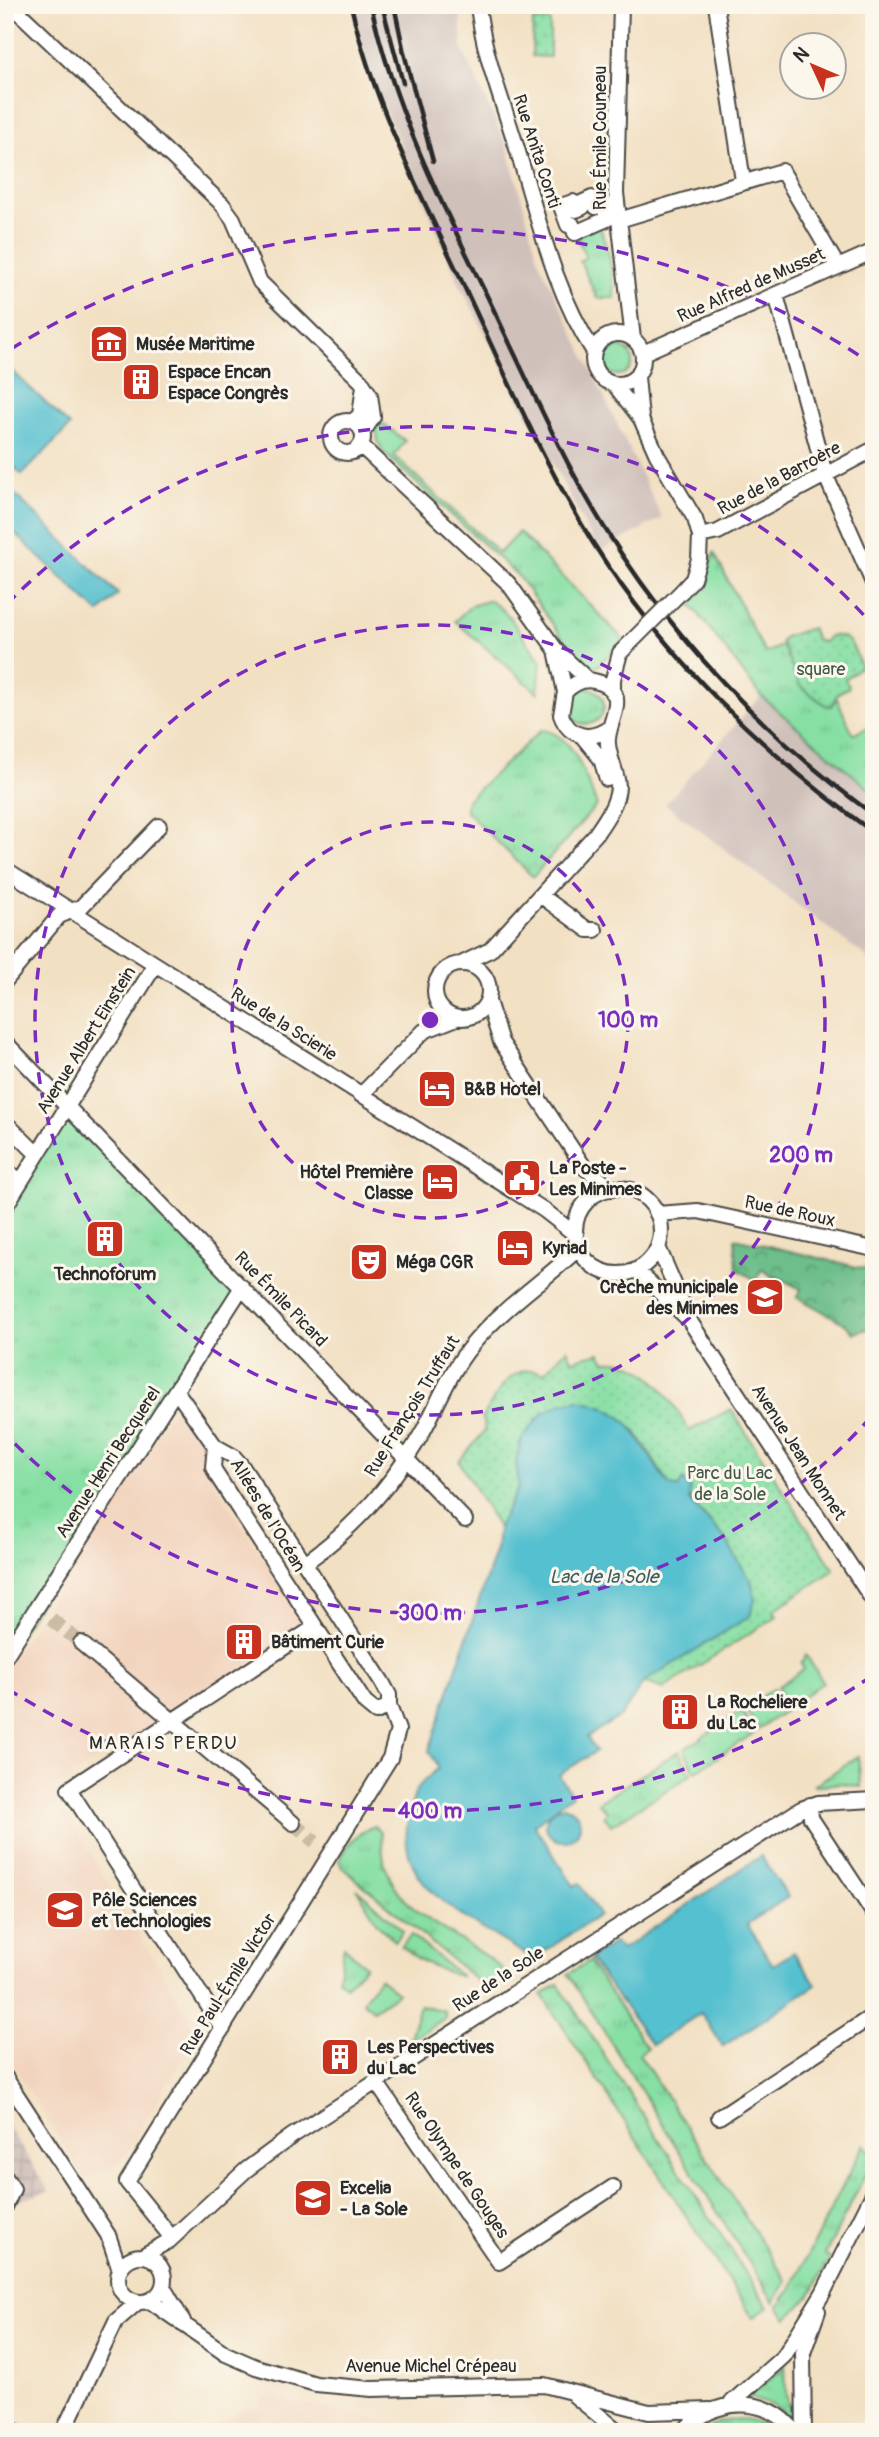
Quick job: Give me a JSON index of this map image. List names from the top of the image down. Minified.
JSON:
{"streets":{"street":["Rue Émile Couneau","Rue Anita Conti","Rue Alfred de Musset","Rue de la Barroère","Rue de la Scierie","Avenue Albert Einstein","Rue de Roux","Rue Émile Picard","Rue François Truffaut","Avenue Jean Monnet","Avenue Henri Becquerel","Allées de l'Océan","Rue de la Sole","Rue Paul-Émile Victor","Rue Olympe de Gouges","Avenue Michel Crépeau"]},"crossings":[["Rue Émile Couneau","Rue Anita Conti"],["Rue Émile Couneau","Rue Alfred de Musset"],["Rue Anita Conti","Rue Alfred de Musset"],["Rue de la Scierie","Avenue Albert Einstein"],["Rue de la Scierie","Rue de Roux"],["Rue de la Scierie","Rue François Truffaut"],["Rue de la Scierie","Avenue Jean Monnet"],["Avenue Albert Einstein","Rue Émile Picard"],["Rue de Roux","Rue François Truffaut"],["Rue de Roux","Avenue Jean Monnet"],["Rue Émile Picard","Rue François Truffaut"],["Rue Émile Picard","Avenue Henri Becquerel"],["Rue François Truffaut","Avenue Jean Monnet"],["Rue François Truffaut","Allées de l'Océan"],["Allées de l'Océan","Rue Paul-Émile Victor"],["Rue de la Sole","Rue Paul-Émile Victor"],["Rue de la Sole","Rue Olympe de Gouges"],["Rue de la Sole","Avenue Michel Crépeau"]],"districts":["MARAIS PERDU"],"water":["Lac de la Sole"],"parks":["square","Parc du Lac de la Sole"],"places":{"museum":["Musée Maritime"],"building":["Espace Encan Espace Congrès","Technoforum","Bâtiment Curie","La Rocheliere du Lac","Les Perspectives du Lac"],"hotel":["B&B Hotel","Hôtel Première Classe","Kyriad"],"public building":["La Poste - Les Minimes"],"theatre":["Méga CGR"],"school or university":["Crèche municipale des Minimes","Pôle Sciences et Technologies","Excelia - La Sole"]},"north":"top left","rings":["100 m","200 m","300 m","400 m"]}
